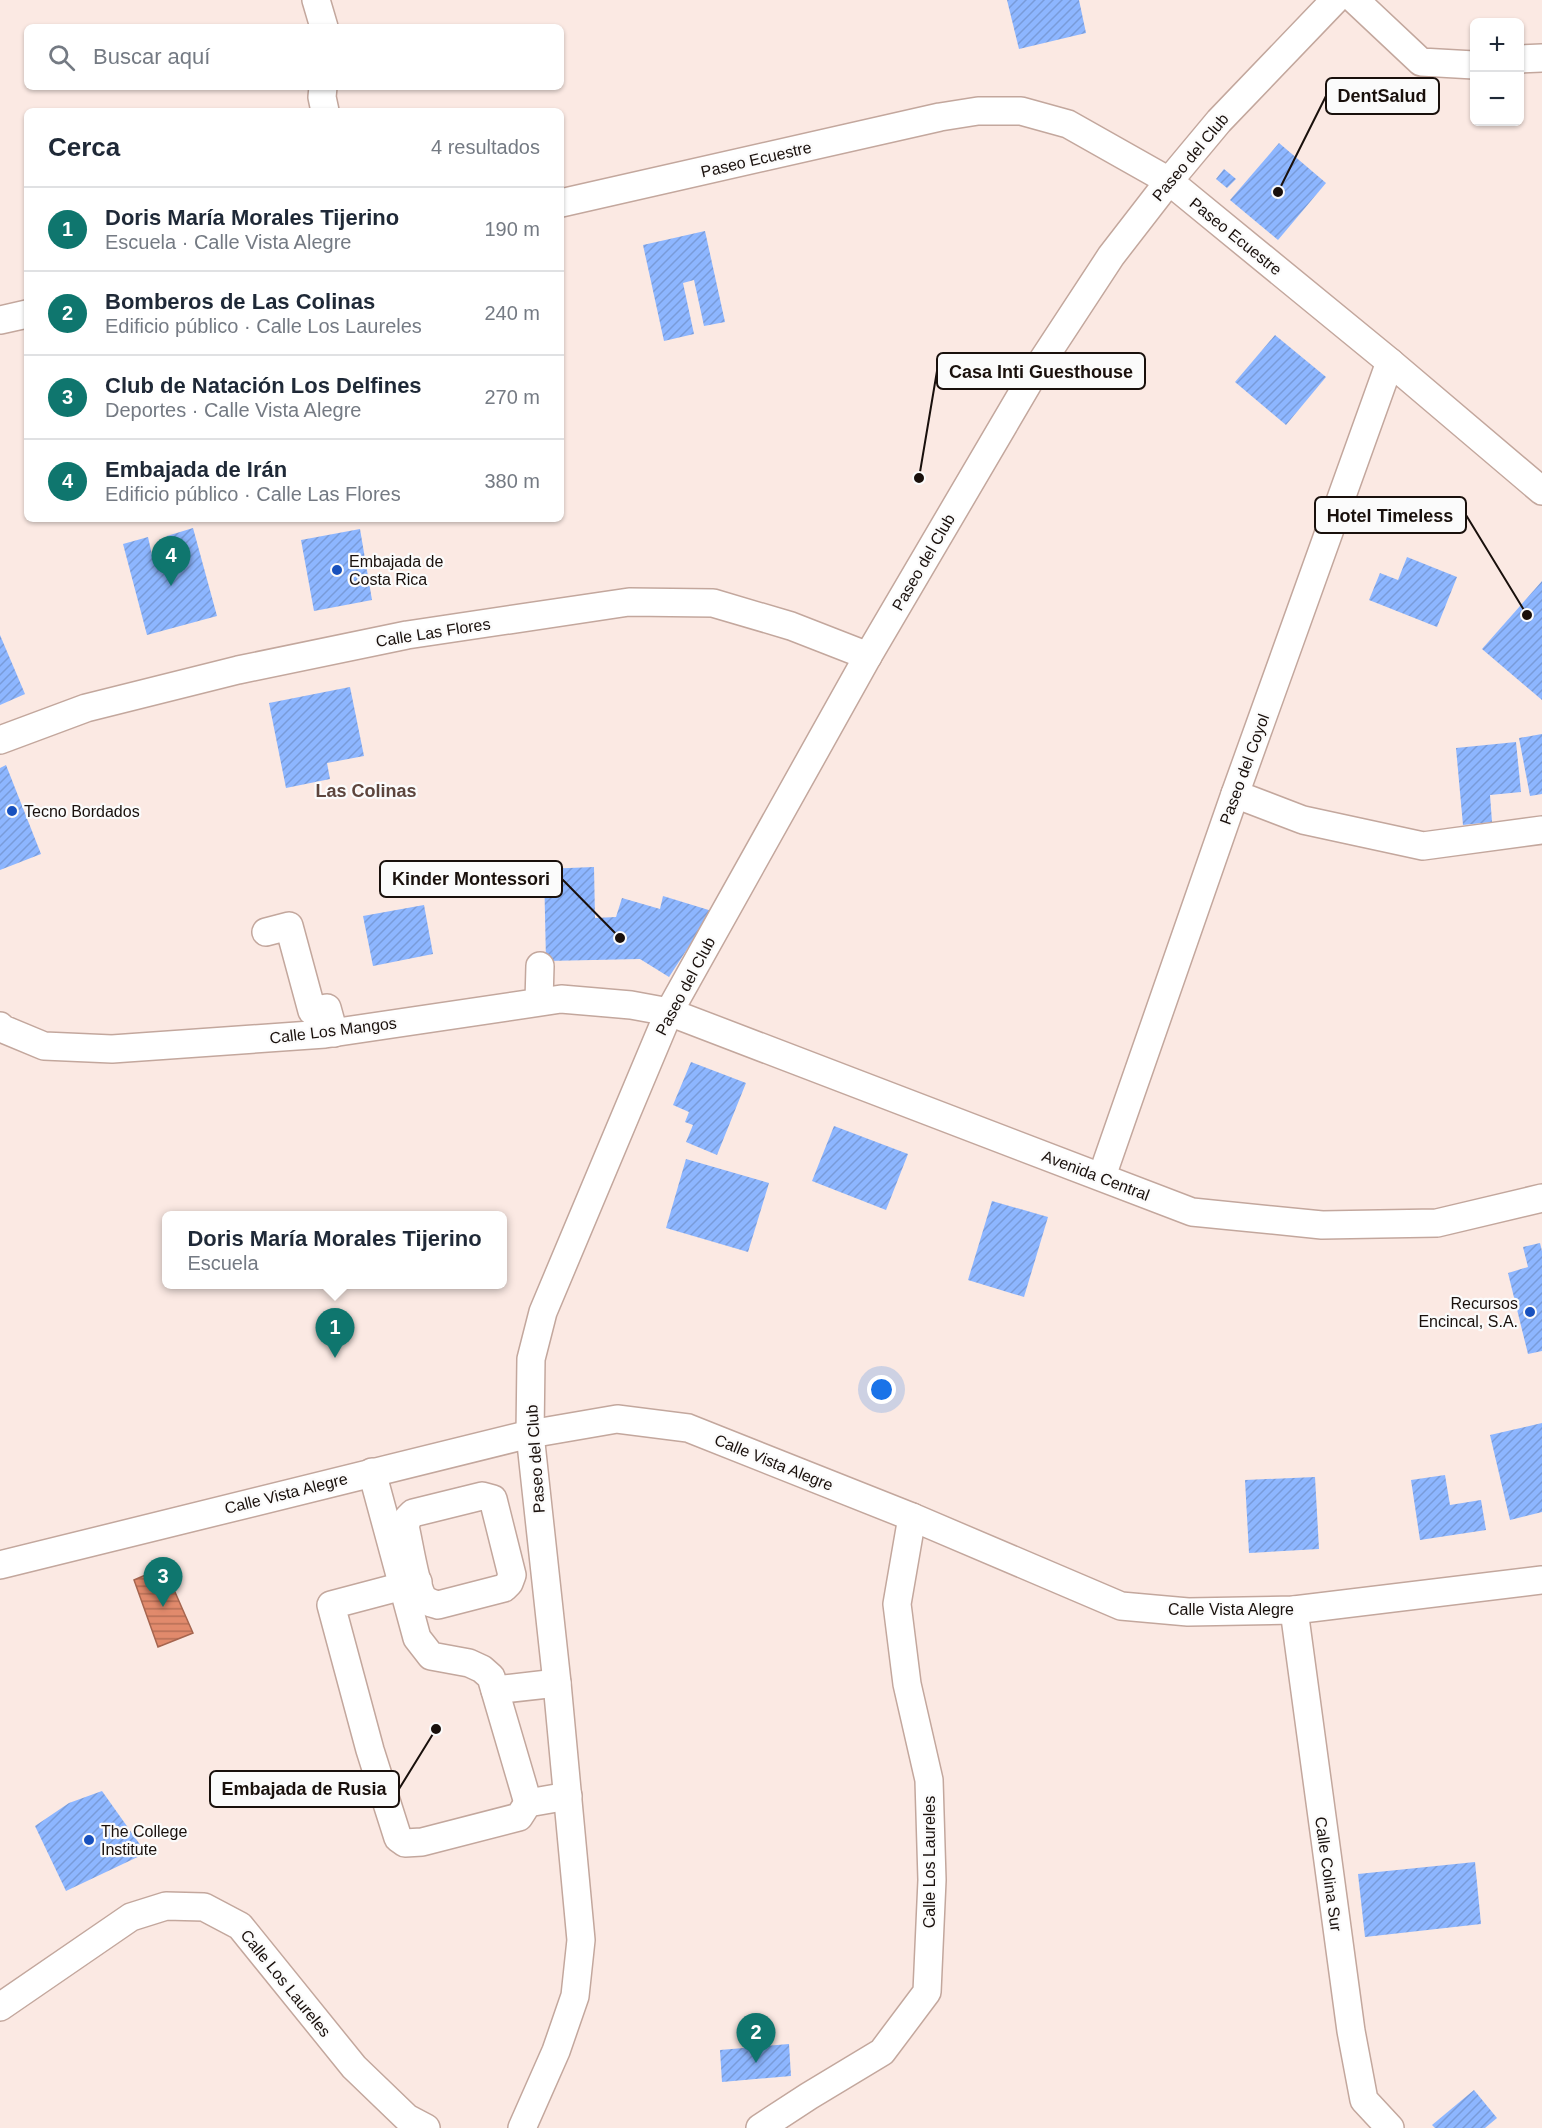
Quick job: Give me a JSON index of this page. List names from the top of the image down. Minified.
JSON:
{"streets":{"street":["Paseo del Club","Paseo Ecuestre","Calle Las Flores","Paseo del Coyol","Calle Los Mangos","Avenida Central","Calle Vista Alegre","Calle Los Laureles","Calle Colina Sur"]},"crossings":[["Paseo del Club","Paseo Ecuestre"],["Paseo del Club","Calle Las Flores"],["Paseo del Club","Calle Los Mangos"],["Paseo del Club","Avenida Central"],["Paseo del Club","Calle Vista Alegre"],["Paseo Ecuestre","Paseo del Coyol"],["Paseo del Coyol","Avenida Central"],["Calle Los Mangos","Avenida Central"],["Calle Vista Alegre","Calle Los Laureles"],["Calle Vista Alegre","Calle Colina Sur"]],"districts":["Las Colinas"],"places":["DentSalud","Casa Inti Guesthouse","Embajada de Costa Rica","Hotel Timeless","Tecno Bordados","Kinder Montessori","Recursos Encincal, S.A.","Embajada de Rusia","The College Institute"],"page":{"map_buttons":["+","−"],"search":"Buscar aquí","heading":["Cerca","4 resultados"],"list":[{"mark":"1","name":"Doris María Morales Tijerino","note":"Escuela · Calle Vista Alegre","value":"190 m"},{"mark":"2","name":"Bomberos de Las Colinas","note":"Edificio público · Calle Los Laureles","value":"240 m"},{"mark":"3","name":"Club de Natación Los Delfines","note":"Deportes · Calle Vista Alegre","value":"270 m"},{"mark":"4","name":"Embajada de Irán","note":"Edificio público · Calle Las Flores","value":"380 m"}],"pins":["4","1","3","2"],"popup":["Doris María Morales Tijerino","Escuela"]}}
